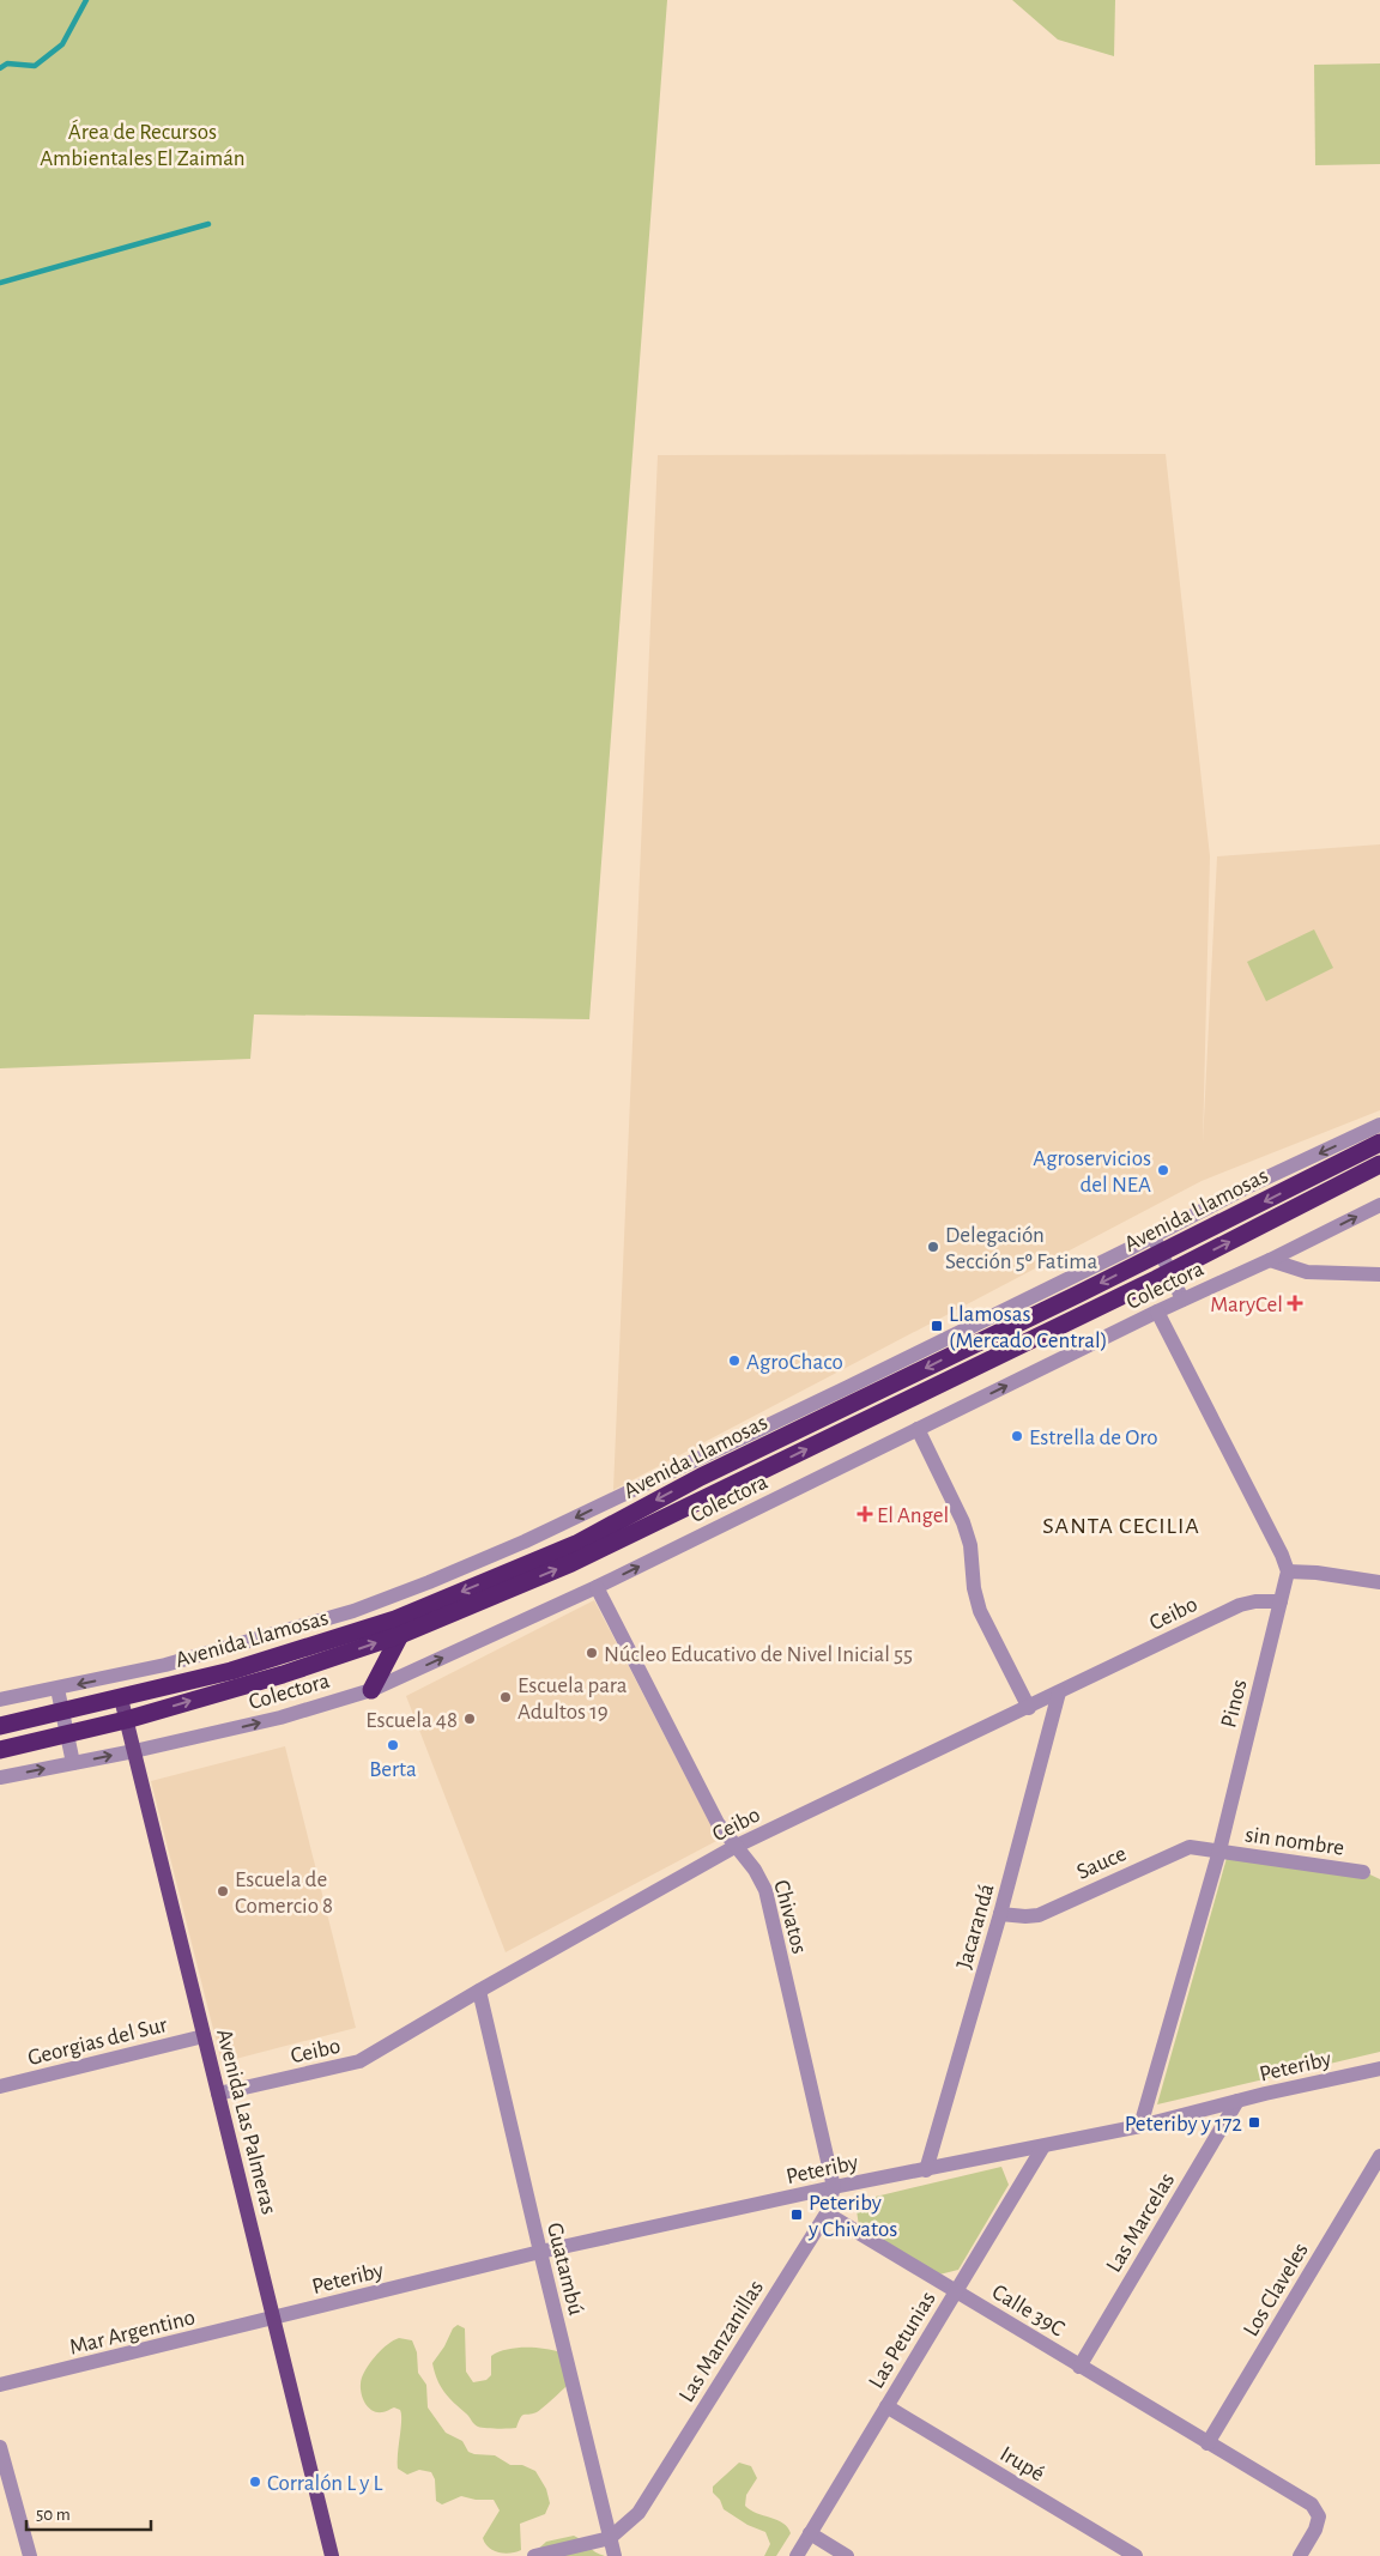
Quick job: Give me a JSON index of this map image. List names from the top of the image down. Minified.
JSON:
{"streets":{"highway":["Avenida Llamosas"],"main road":["Avenida Las Palmeras"],"street":["Colectora","Ceibo","Pinos","sin nombre","Sauce","Chivatos","Jacarandá","Georgias del Sur","Peteriby","Las Marcelas","Guatambú","Los Claveles","Calle 39C","Mar Argentino","Las Petunias","Las Manzanillas","Irupé"]},"crossings":[["Avenida Llamosas","Colectora"],["Avenida Llamosas","Avenida Las Palmeras"],["Colectora","Chivatos"],["Colectora","Avenida Las Palmeras"],["Ceibo","Pinos"],["Ceibo","Chivatos"],["Ceibo","Jacarandá"],["Ceibo","Avenida Las Palmeras"],["Ceibo","Guatambú"],["Pinos","sin nombre"],["Pinos","Sauce"],["Pinos","Peteriby"],["sin nombre","Sauce"],["Sauce","Jacarandá"],["Chivatos","Peteriby"],["Chivatos","Las Manzanillas"],["Jacarandá","Peteriby"],["Georgias del Sur","Avenida Las Palmeras"],["Peteriby","Avenida Las Palmeras"],["Peteriby","Las Marcelas"],["Peteriby","Guatambú"],["Peteriby","Mar Argentino"],["Peteriby","Las Petunias"],["Peteriby","Las Manzanillas"],["Avenida Las Palmeras","Mar Argentino"],["Las Marcelas","Calle 39C"],["Guatambú","Las Manzanillas"],["Los Claveles","Calle 39C"],["Calle 39C","Las Petunias"],["Calle 39C","Las Manzanillas"],["Las Petunias","Irupé"]],"districts":["SANTA CECILIA"],"parks":["Área de Recursos Ambientales El Zaimán"],"places":{"other":["Agroservicios del NEA","Delegación Sección 5º Fatima","AgroChaco","Estrella de Oro","Núcleo Educativo de Nivel Inicial 55","Escuela para Adultos 19","Escuela 48","Berta","Escuela de Comercio 8","Corralón L y L"],"health":["MaryCel","El Angel"],"transit":["Llamosas (Mercado Central)","Peteriby y 172","Peteriby y Chivatos"]},"scale_bar":"50 m"}
